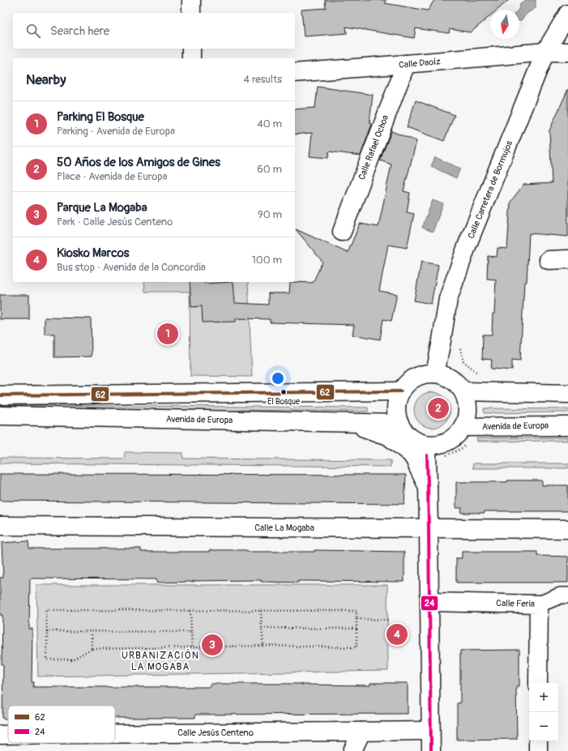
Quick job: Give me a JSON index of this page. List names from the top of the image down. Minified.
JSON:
{"streets":{"street":["Calle Daoíz","Calle Rafael Ochoa","Calle Carretera de Bormujos","Avenida de Europa","Calle La Mogaba","Calle Feria","Calle Jesús Centeno"]},"crossings":[["Calle Daoíz","Calle Rafael Ochoa"],["Calle Daoíz","Calle Carretera de Bormujos"],["Calle Carretera de Bormujos","Avenida de Europa"]],"districts":["URBANIZACIÓN LA MOGABA"],"places":["El Bosque"],"lines":["transit line 62","transit line 24"],"legend":["62","24"],"north":"bottom","page":{"search":"Search here","heading":["Nearby","4 results"],"list":[{"mark":"1","name":"Parking El Bosque","note":"Parking · Avenida de Europa","value":"40 m"},{"mark":"2","name":"50 Años de los Amigos de Gines","note":"Place · Avenida de Europa","value":"60 m"},{"mark":"3","name":"Parque La Mogaba","note":"Park · Calle Jesús Centeno","value":"90 m"},{"mark":"4","name":"Kiosko Marcos","note":"Bus stop · Avenida de la Concordia","value":"100 m"}],"pins":["1","2","4","3"],"map_buttons":["+","−"]}}
